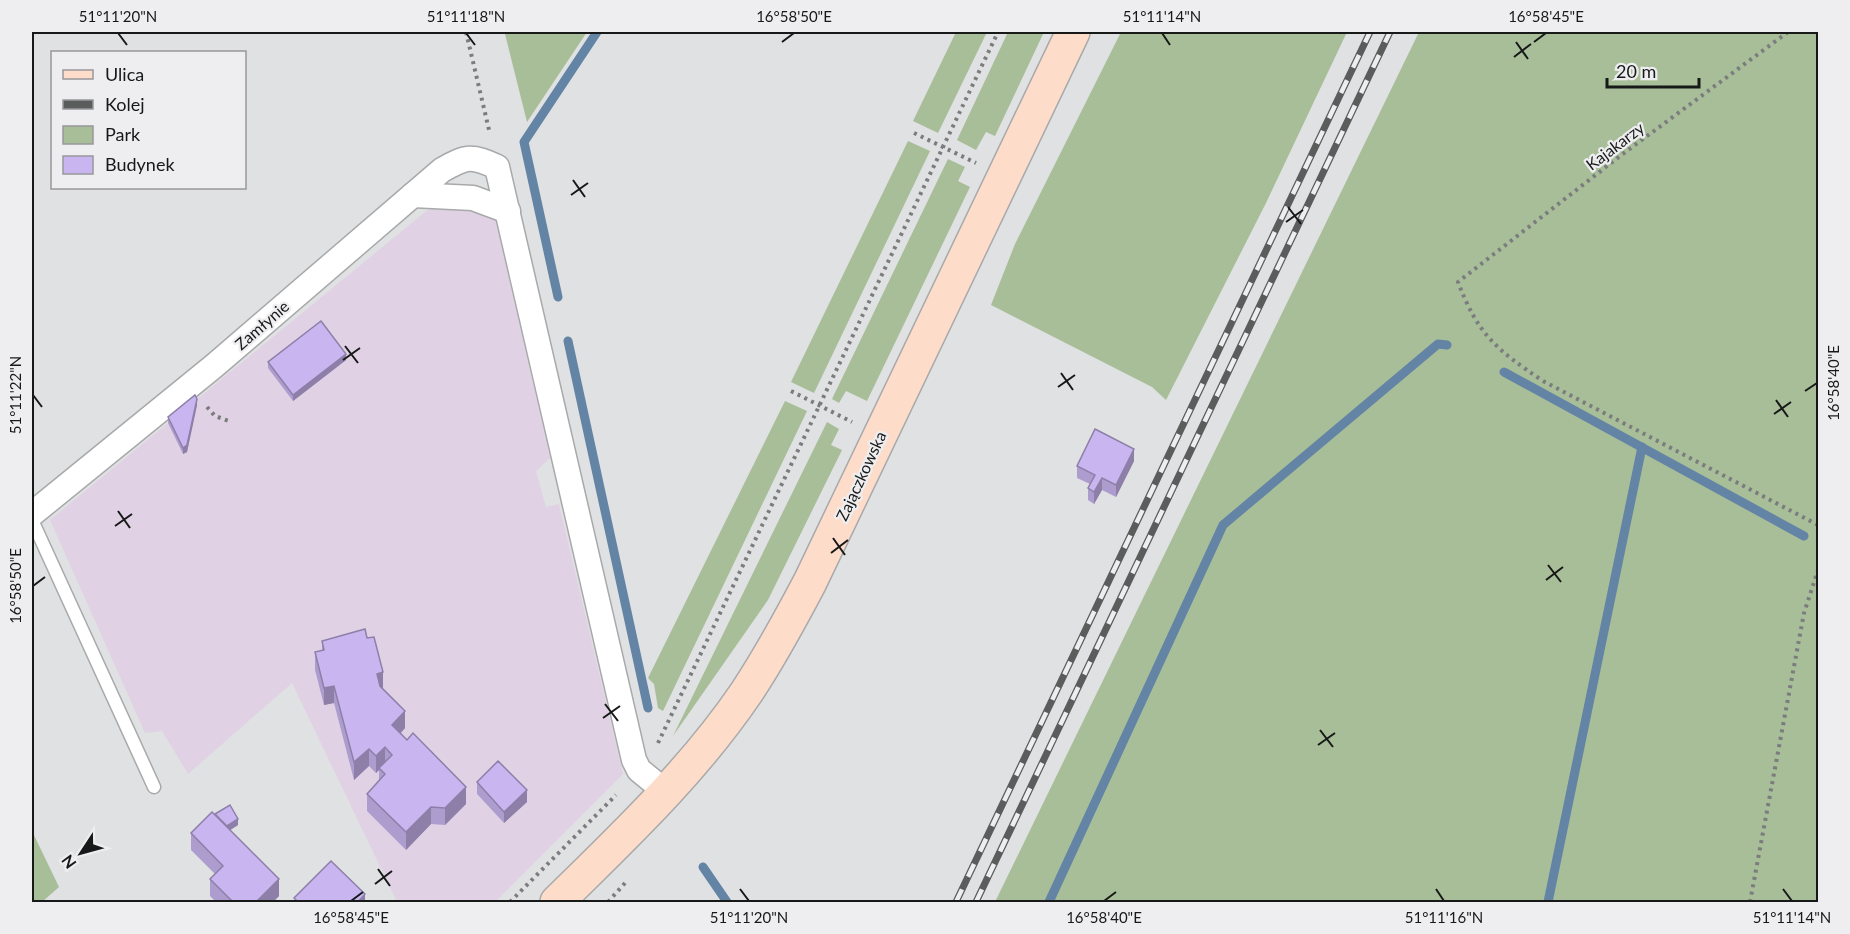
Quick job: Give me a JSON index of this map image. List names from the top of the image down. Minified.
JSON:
{"streets":{"main road":["Zajączkowska"],"street":["Zamłynie"],"path":["Kajakarzy"]},"legend":["Ulica","Kolej","Park","Budynek"],"scale_bar":"20 m","north":"bottom left","coordinates":["51°11'20\"N","51°11'18\"N","16°58'50\"E","51°11'14\"N","16°58'45\"E","16°58'40\"E","51°11'22\"N","51°11'16\"N"]}
